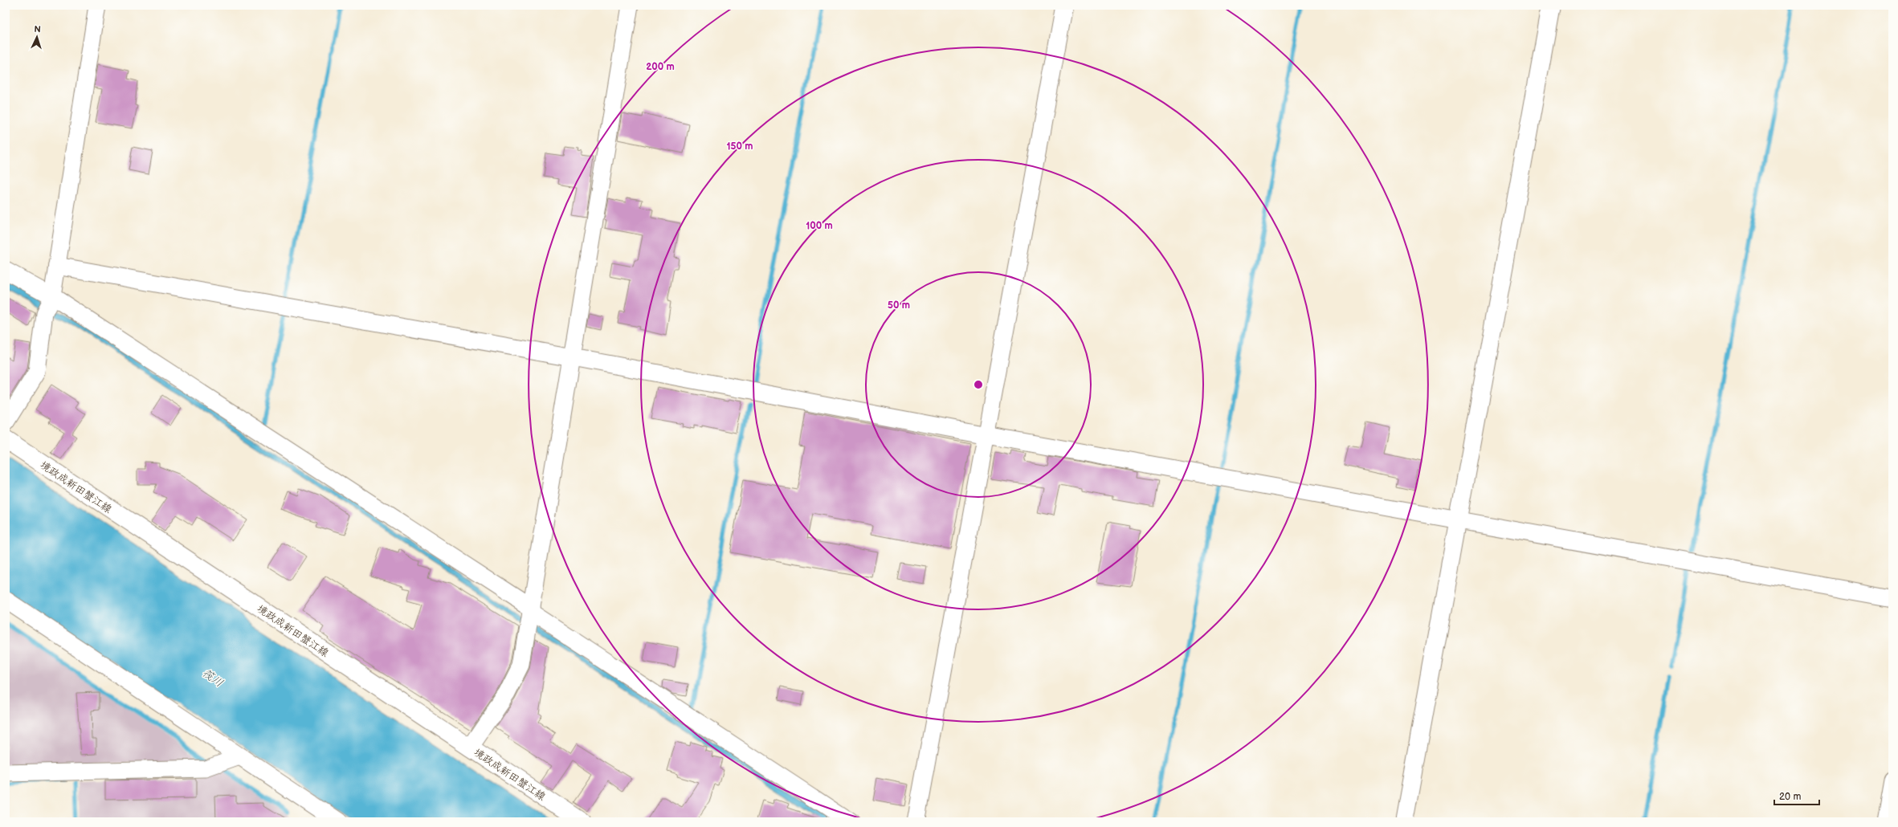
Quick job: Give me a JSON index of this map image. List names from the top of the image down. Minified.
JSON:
{"streets":{"street":["境政成新田蟹江線"]},"water":["筏川"],"scale_bar":"20 m","north":"top","rings":["200 m","150 m","100 m","50 m"]}
